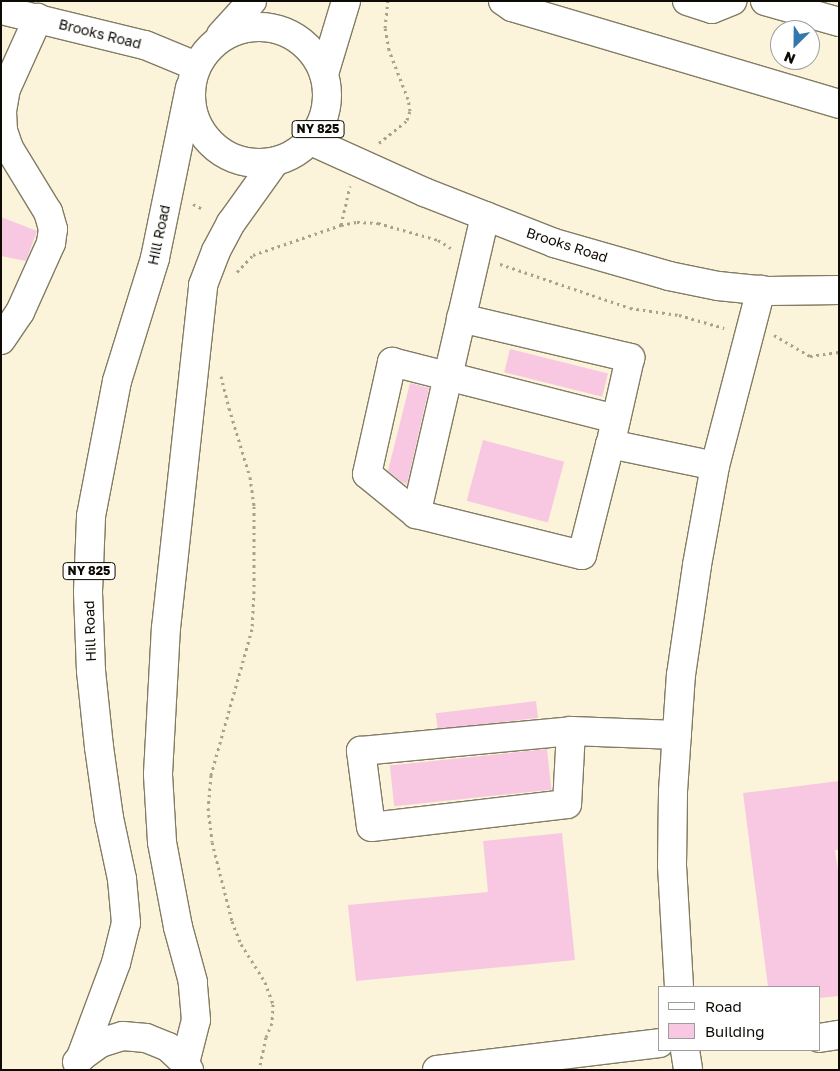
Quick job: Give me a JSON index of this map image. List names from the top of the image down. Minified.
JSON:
{"streets":{"main road":["Brooks Road","NY 825","Hill Road"]},"crossings":[["Brooks Road","NY 825"],["Brooks Road","Hill Road"],["NY 825","Hill Road"]],"legend":["Road","Building"],"north":"bottom left"}
